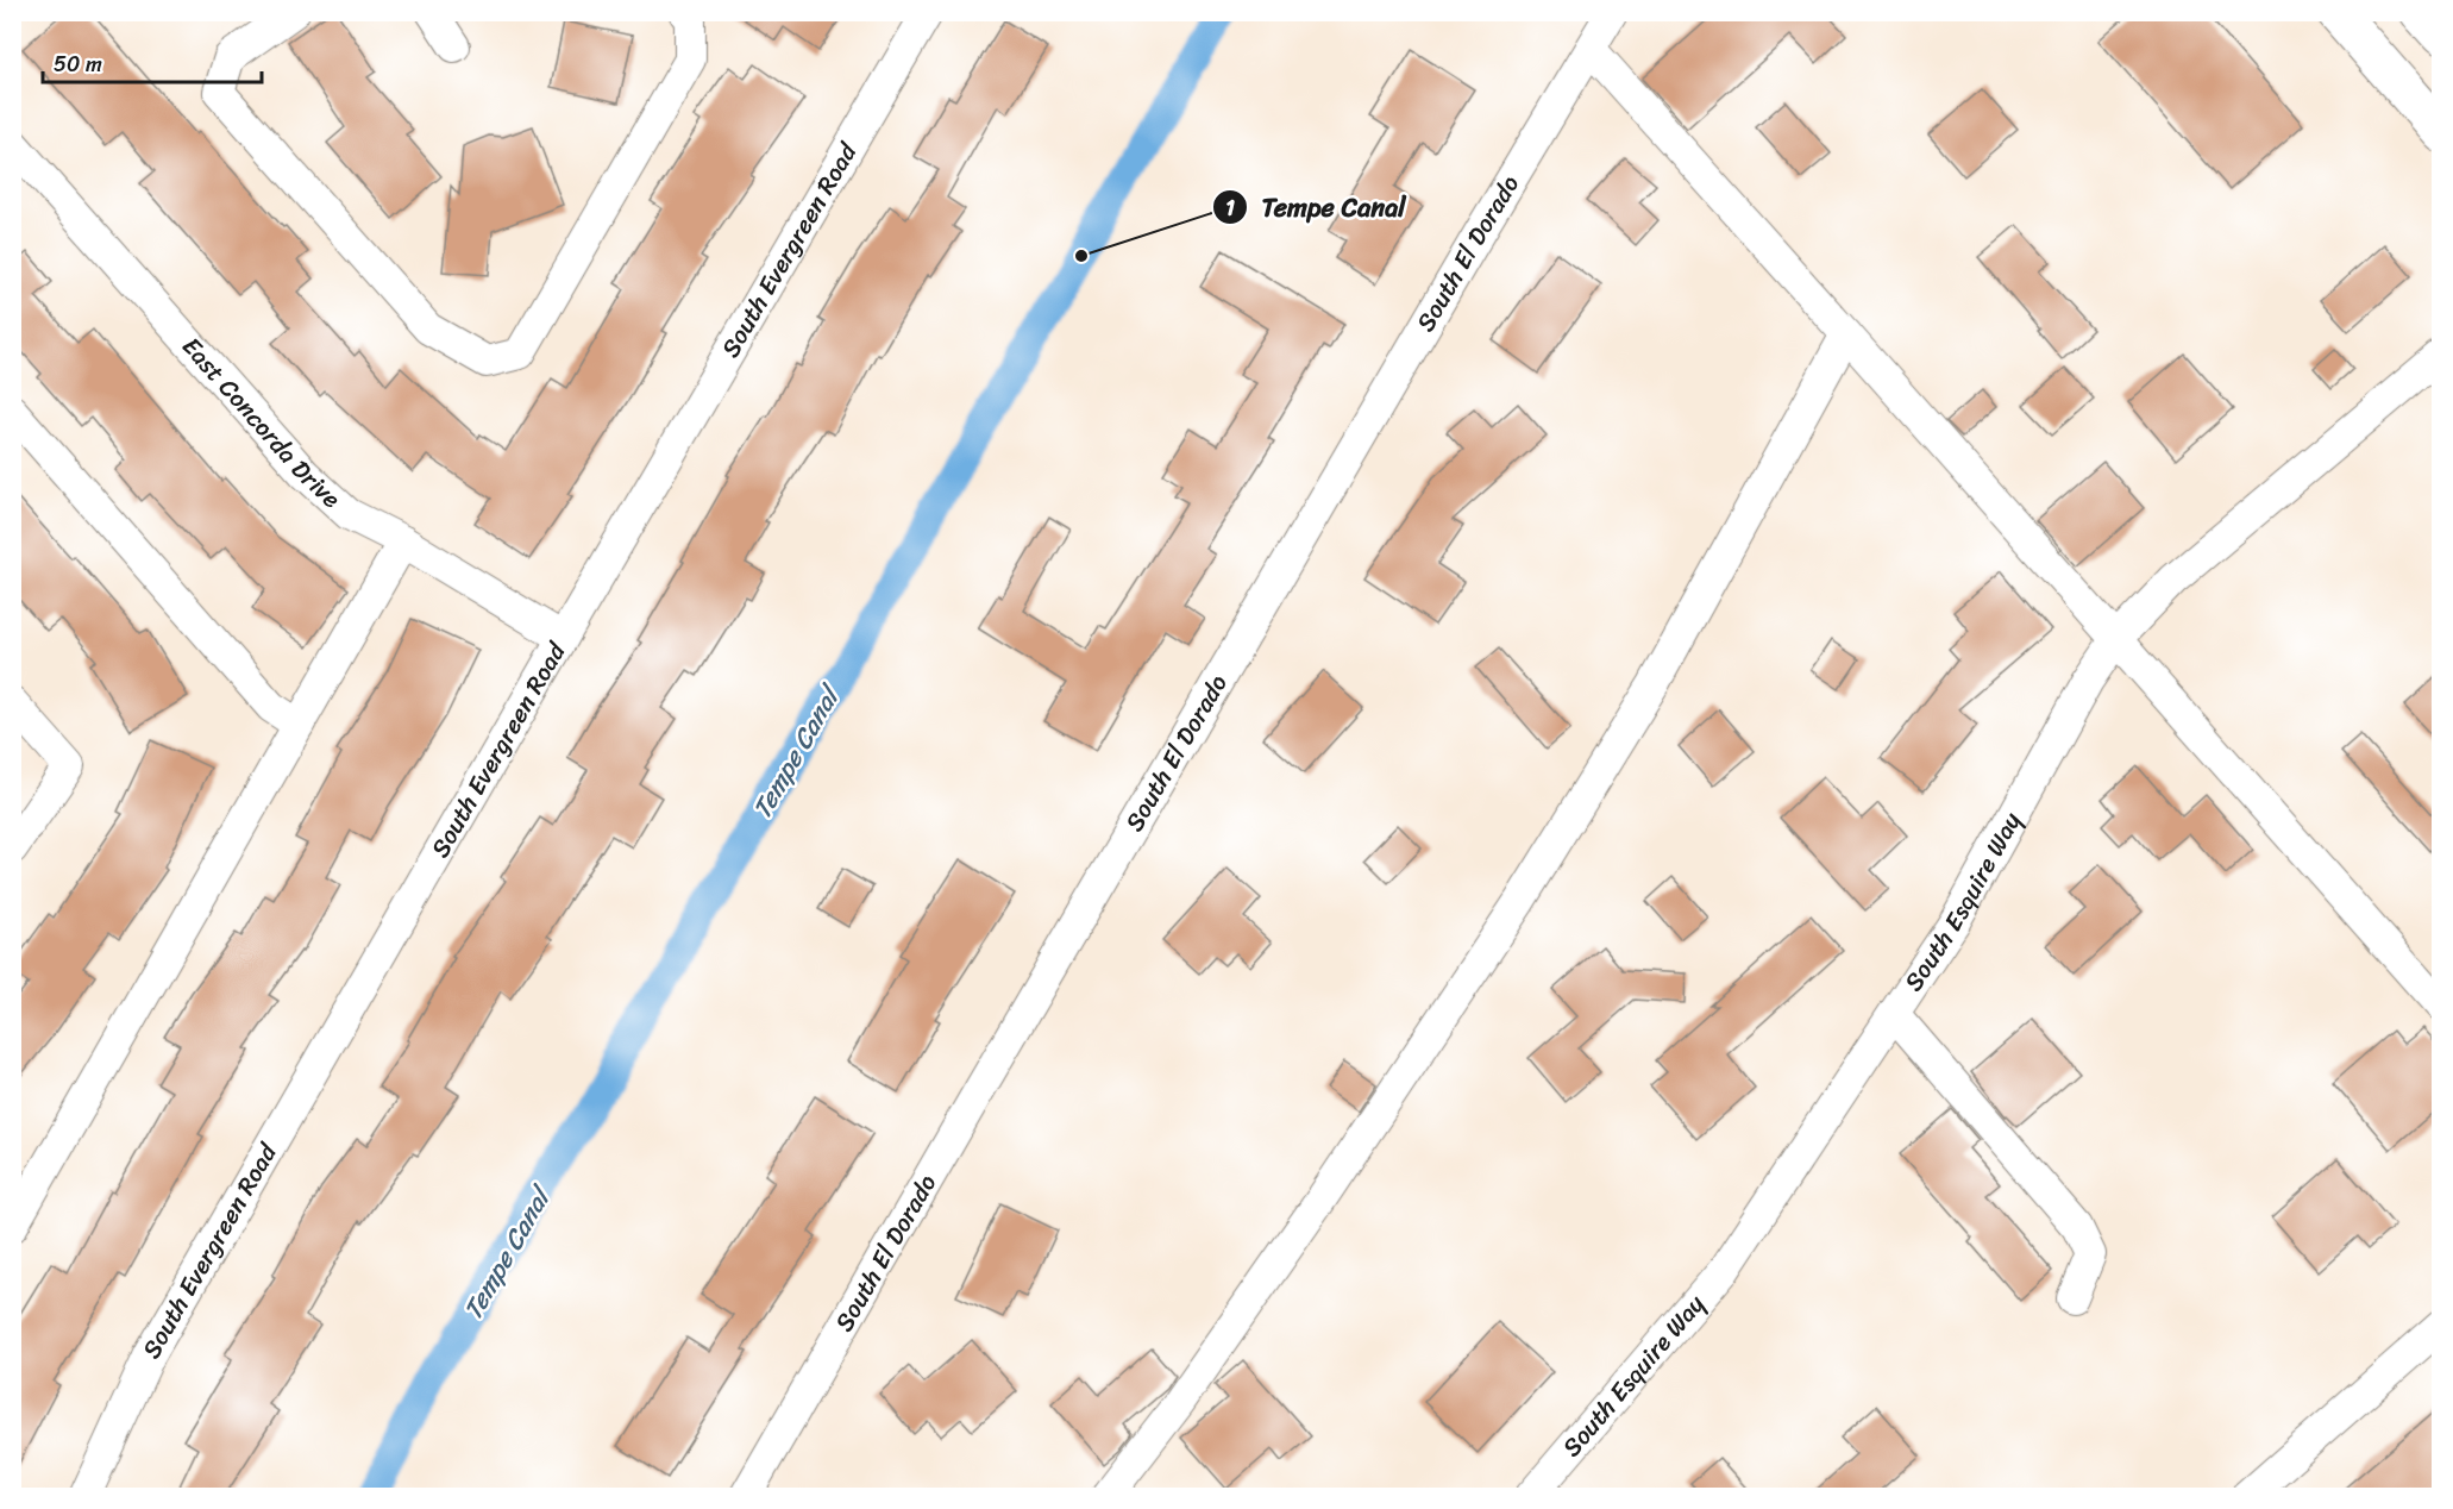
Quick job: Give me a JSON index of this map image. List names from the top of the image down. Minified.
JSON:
{"streets":{"street":["South Evergreen Road","South El Dorado","East Concorda Drive","South Esquire Way"]},"crossings":[["South Evergreen Road","East Concorda Drive"]],"water":["Tempe Canal"],"places":["Tempe Canal"],"scale_bar":"50 m"}
